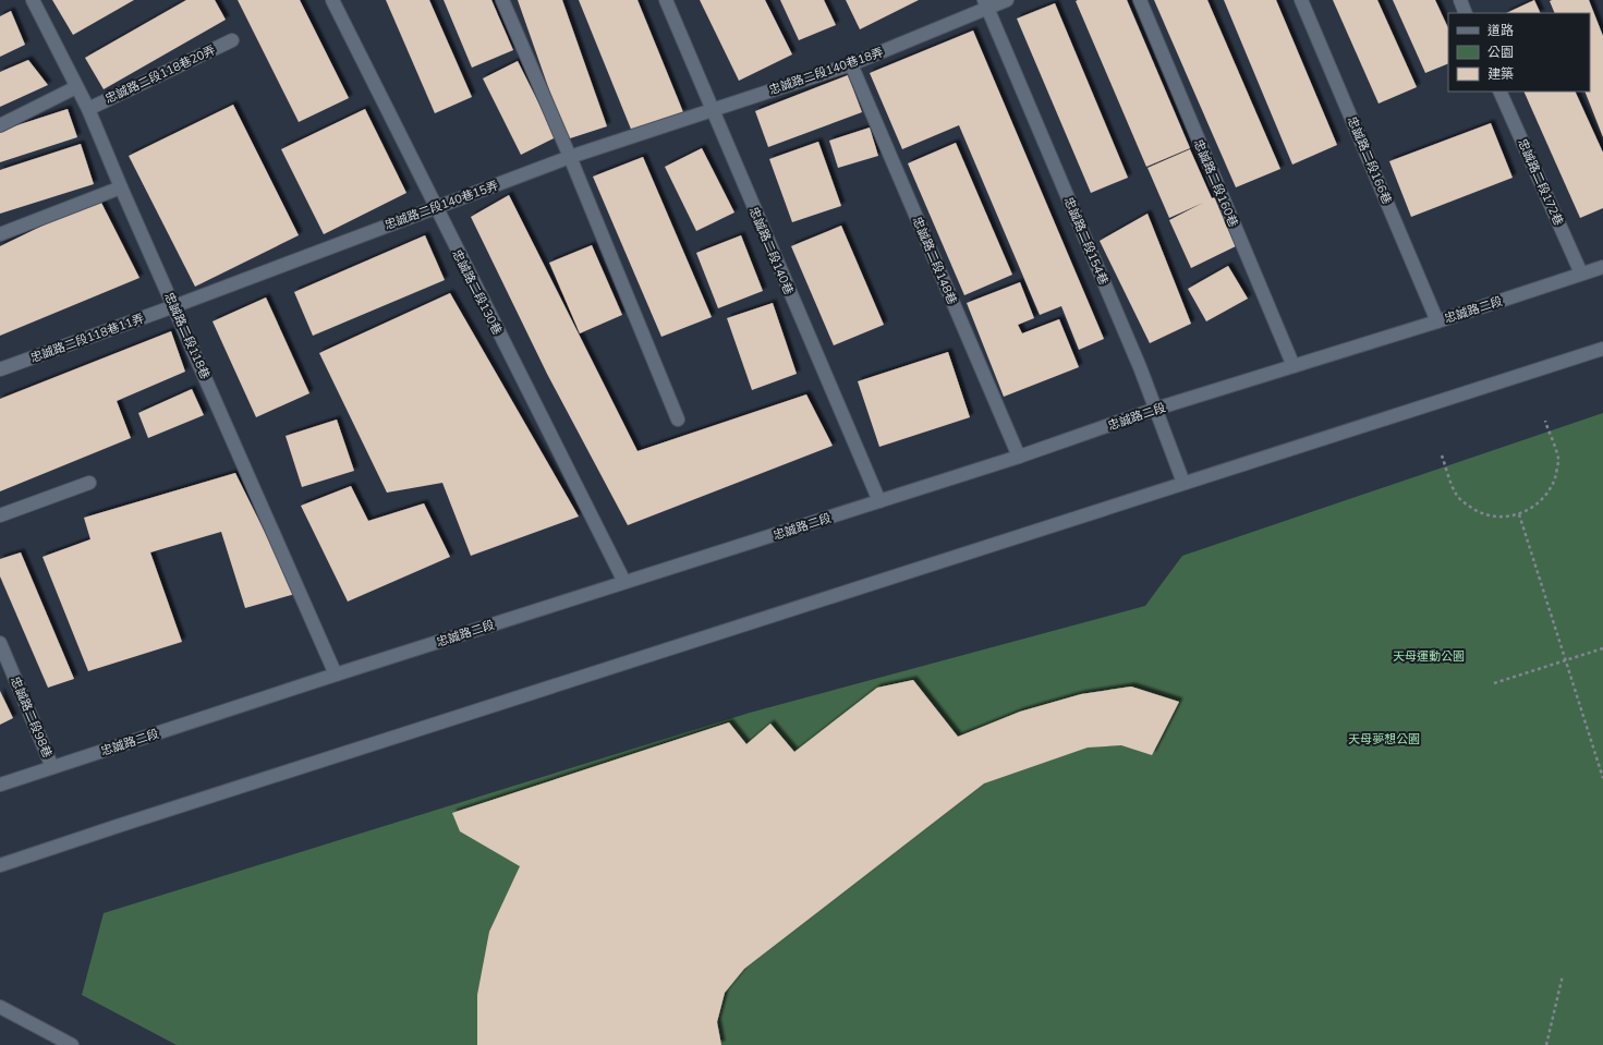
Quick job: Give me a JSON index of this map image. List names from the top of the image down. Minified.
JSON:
{"streets":{"street":["忠誠路二段140巷18弄","忠誠路二段118巷20弄","忠誠路二段166巷","忠誠路二段172巷","忠誠路二段160巷","忠誠路二段140巷15弄","忠誠路二段154巷","忠誠路二段140巷","忠誠路二段148巷","忠誠路二段130巷","忠誠路二段","忠誠路二段118巷","忠誠路二段118巷11弄","忠誠路二段98巷"]},"crossings":[["忠誠路二段140巷18弄","忠誠路二段140巷15弄"],["忠誠路二段140巷18弄","忠誠路二段154巷"],["忠誠路二段140巷18弄","忠誠路二段140巷"],["忠誠路二段140巷18弄","忠誠路二段148巷"],["忠誠路二段118巷20弄","忠誠路二段118巷"],["忠誠路二段166巷","忠誠路二段"],["忠誠路二段172巷","忠誠路二段"],["忠誠路二段160巷","忠誠路二段"],["忠誠路二段140巷15弄","忠誠路二段140巷"],["忠誠路二段140巷15弄","忠誠路二段130巷"],["忠誠路二段140巷15弄","忠誠路二段118巷"],["忠誠路二段140巷15弄","忠誠路二段118巷11弄"],["忠誠路二段154巷","忠誠路二段"],["忠誠路二段140巷","忠誠路二段"],["忠誠路二段148巷","忠誠路二段"],["忠誠路二段130巷","忠誠路二段"],["忠誠路二段","忠誠路二段118巷"],["忠誠路二段","忠誠路二段98巷"],["忠誠路二段118巷","忠誠路二段118巷11弄"]],"parks":["天母運動公園","天母夢想公園"],"legend":["道路","公園","建築"]}
